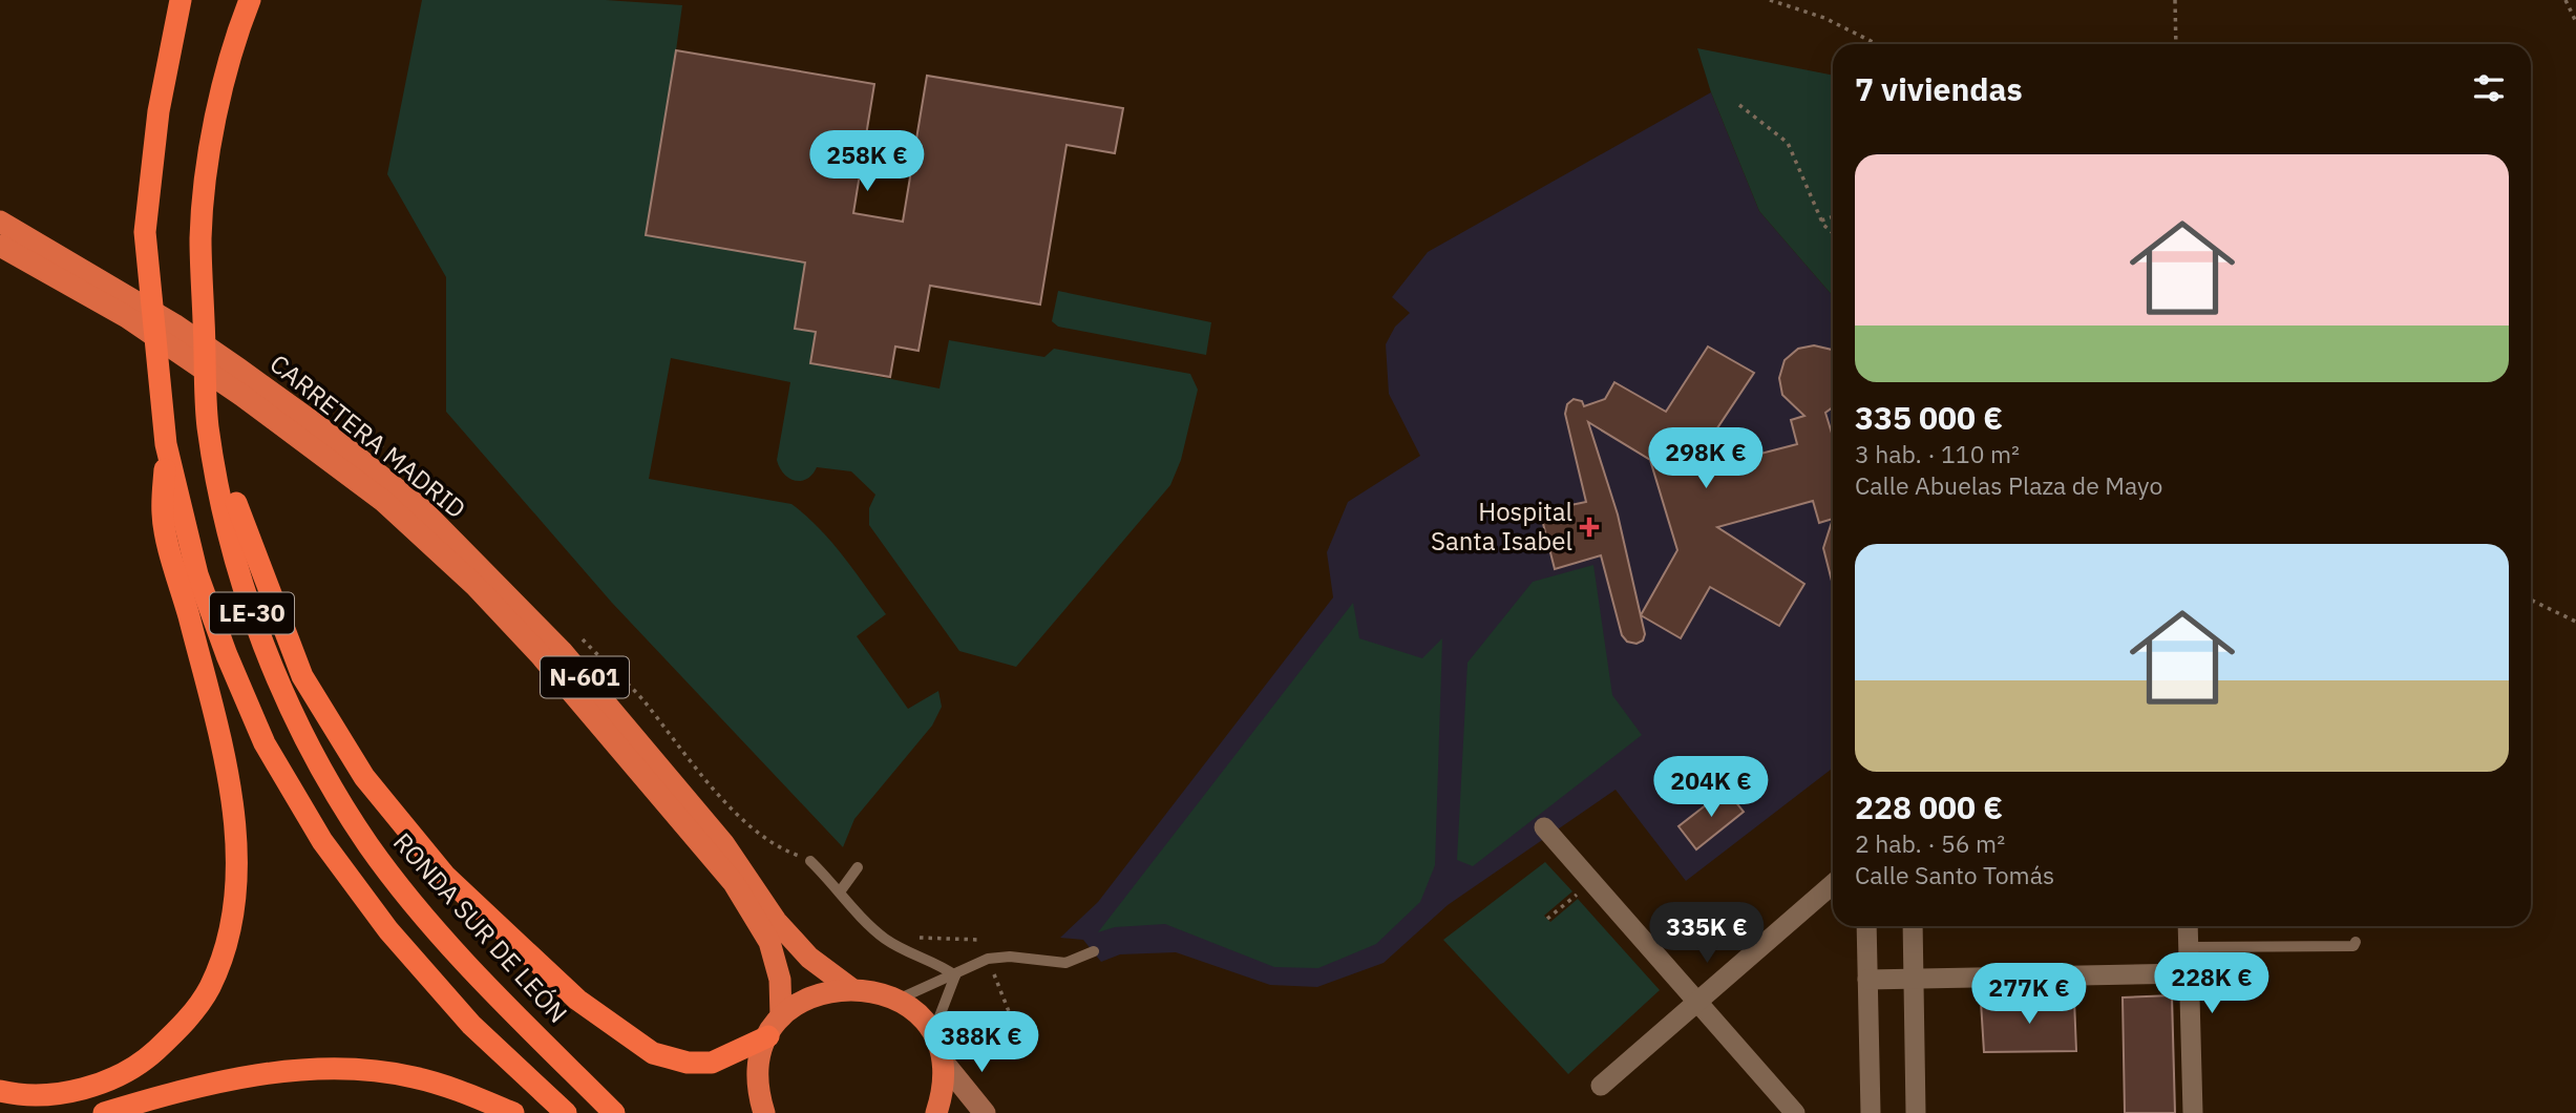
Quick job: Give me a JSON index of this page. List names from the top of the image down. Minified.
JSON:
{"streets":{"highway":["CARRETERA MADRID","LE-30","N-601","RONDA SUR DE LEÓN"]},"crossings":[["CARRETERA MADRID","N-601"]],"places":{"health":["Hospital Santa Isabel"]},"page":{"heading":"7 viviendas","price":["258K €","298K €","204K €","335K €","228K €","277K €","388K €"],"list":[{"name":"335 000 €","note":"3 hab. · 110 m² · Calle Abuelas Plaza de Mayo"},{"name":"228 000 €","note":"2 hab. · 56 m² · Calle Santo Tomás"}]}}
